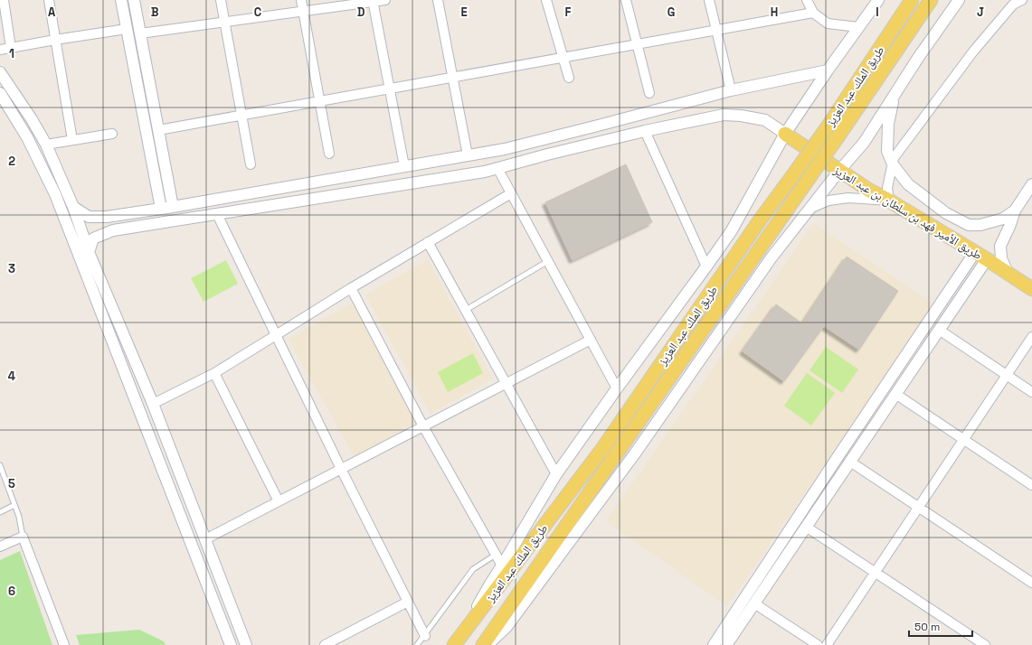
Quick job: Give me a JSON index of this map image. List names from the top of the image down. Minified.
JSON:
{"streets":{"main road":["طريق الملك عبد العزيز","طريق الأمير فهد بن سلطان بن عبد العزيز"]},"scale_bar":"50 m","grid":{"columns":["A","B","C","D","E","F","G","H","I","J"],"rows":["1","2","3","4","5","6"]}}
